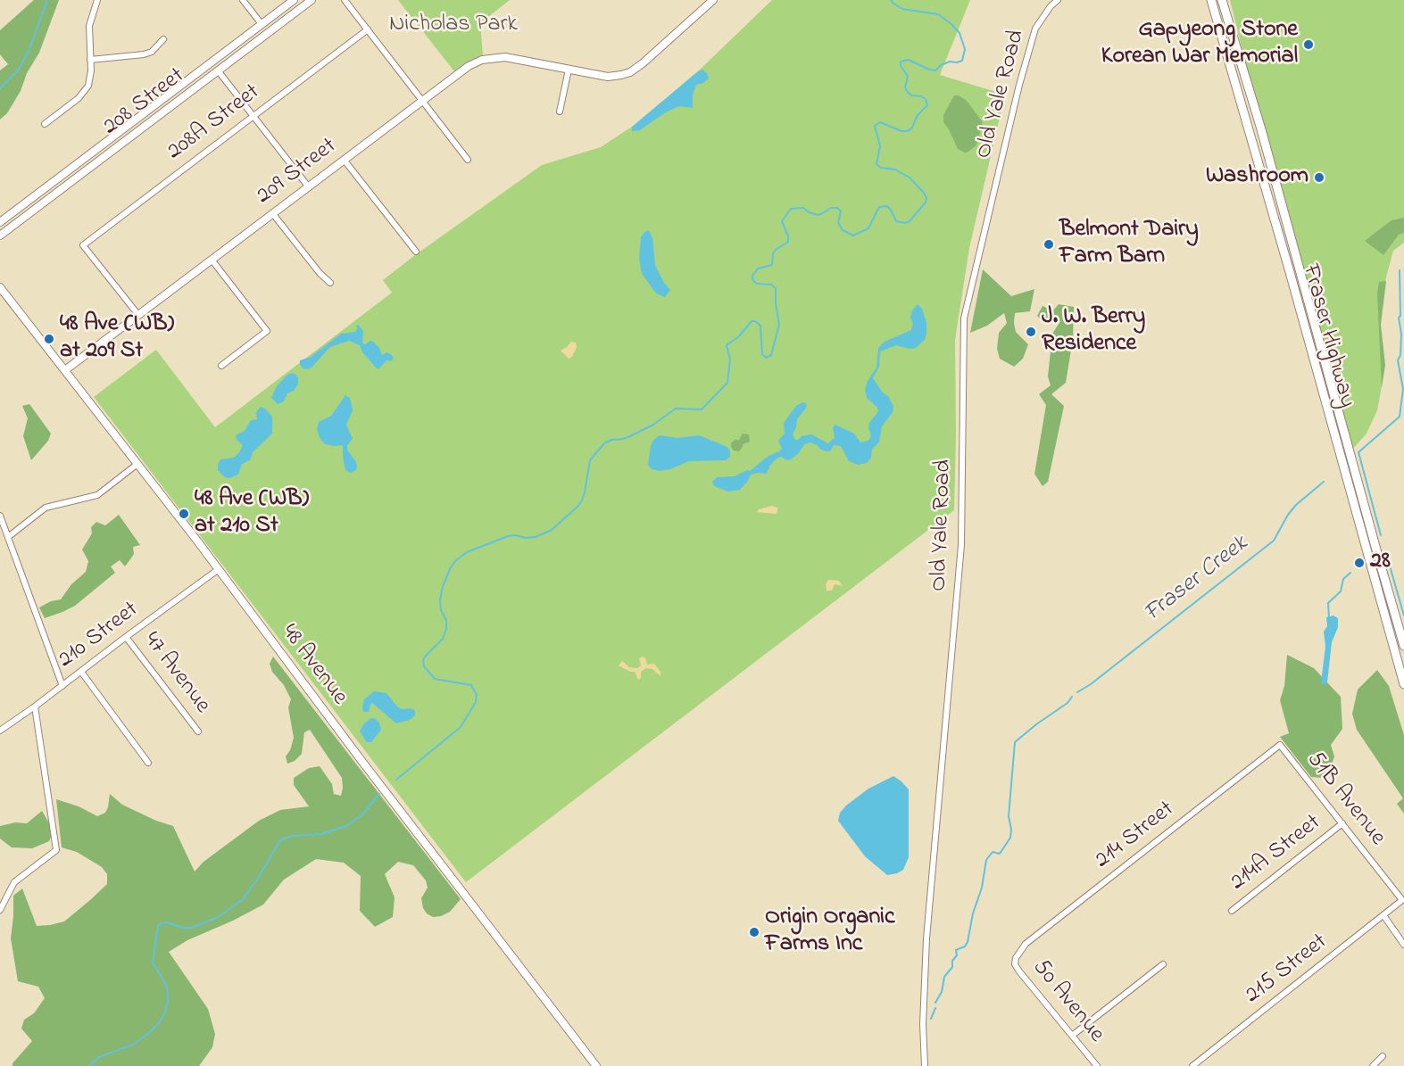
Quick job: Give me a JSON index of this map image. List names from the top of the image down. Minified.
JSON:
{"streets":{"main road":["208 Street","Fraser Highway","48 Avenue"],"street":["Old Yale Road","208A Street","209 Street","210 Street","47 Avenue","51B Avenue","214 Street","214A Street","215 Street","50 Avenue"]},"crossings":[["208A Street","209 Street"],["209 Street","48 Avenue"],["210 Street","48 Avenue"],["210 Street","47 Avenue"],["51B Avenue","214 Street"],["51B Avenue","214A Street"],["51B Avenue","215 Street"],["214 Street","50 Avenue"]],"water":["Fraser Creek"],"parks":["Nicholas Park"],"places":["Gapyeong Stone Korean War Memorial","Washroom","Belmont Dairy Farm Barn","J. W. Berry Residence","48 Ave (WB) at 209 St","48 Ave (WB) at 210 St","28","Origin Organic Farms Inc"]}
